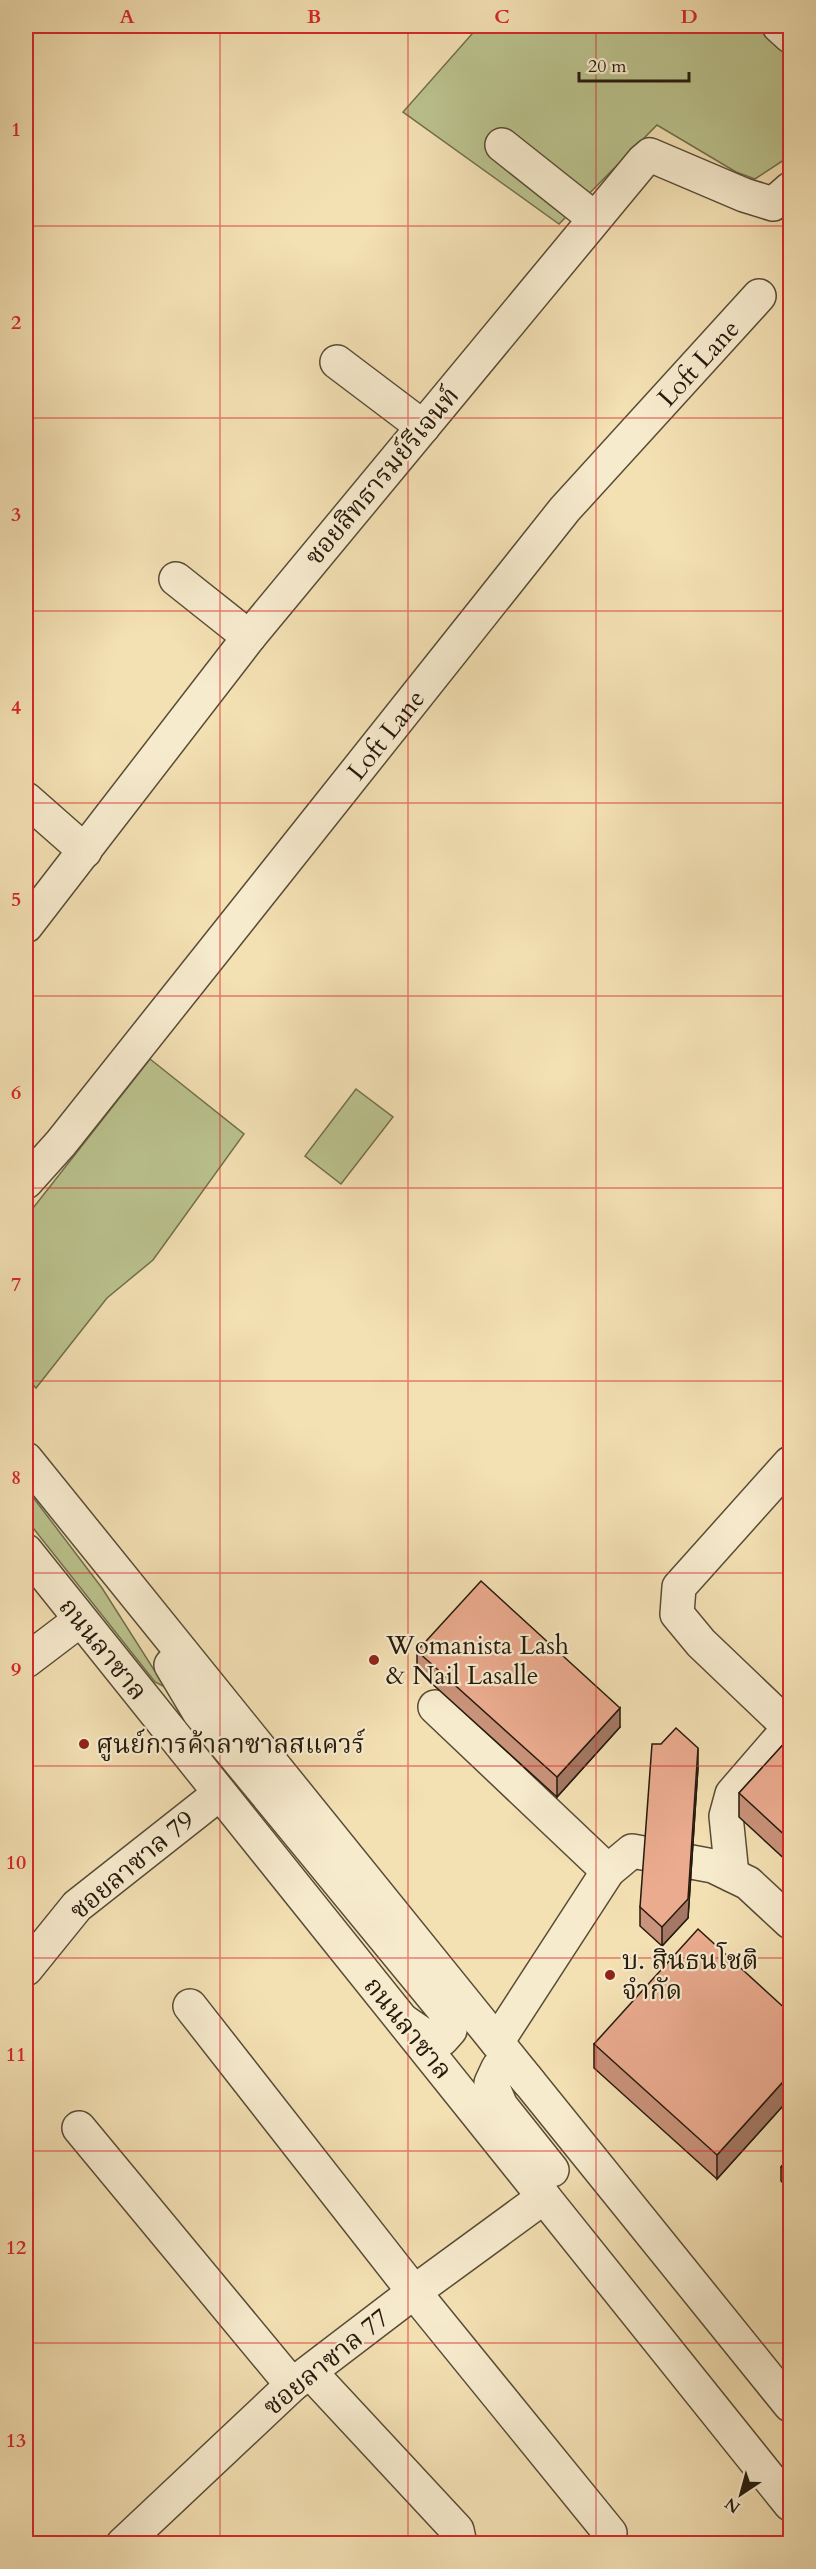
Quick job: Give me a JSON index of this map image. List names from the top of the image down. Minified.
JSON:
{"streets":{"street":["Loft Lane","ซอยสิทธารมย์รีเจนท์","ถนนลาซาล","ซอยลาซาล 79","ซอยลาซาล 77"]},"crossings":[["ถนนลาซาล","ซอยลาซาล 79"],["ถนนลาซาล","ซอยลาซาล 77"]],"places":["Womanista Lash & Nail Lasalle","ศูนย์การค้าลาซาลสแควร์","บ. สินธนโชติ จำกัด"],"scale_bar":"20 m","north":"bottom left","grid":{"columns":["A","B","C","D"],"rows":["1","2","3","4","5","6","7","8","9","10","11","12","13"]}}
